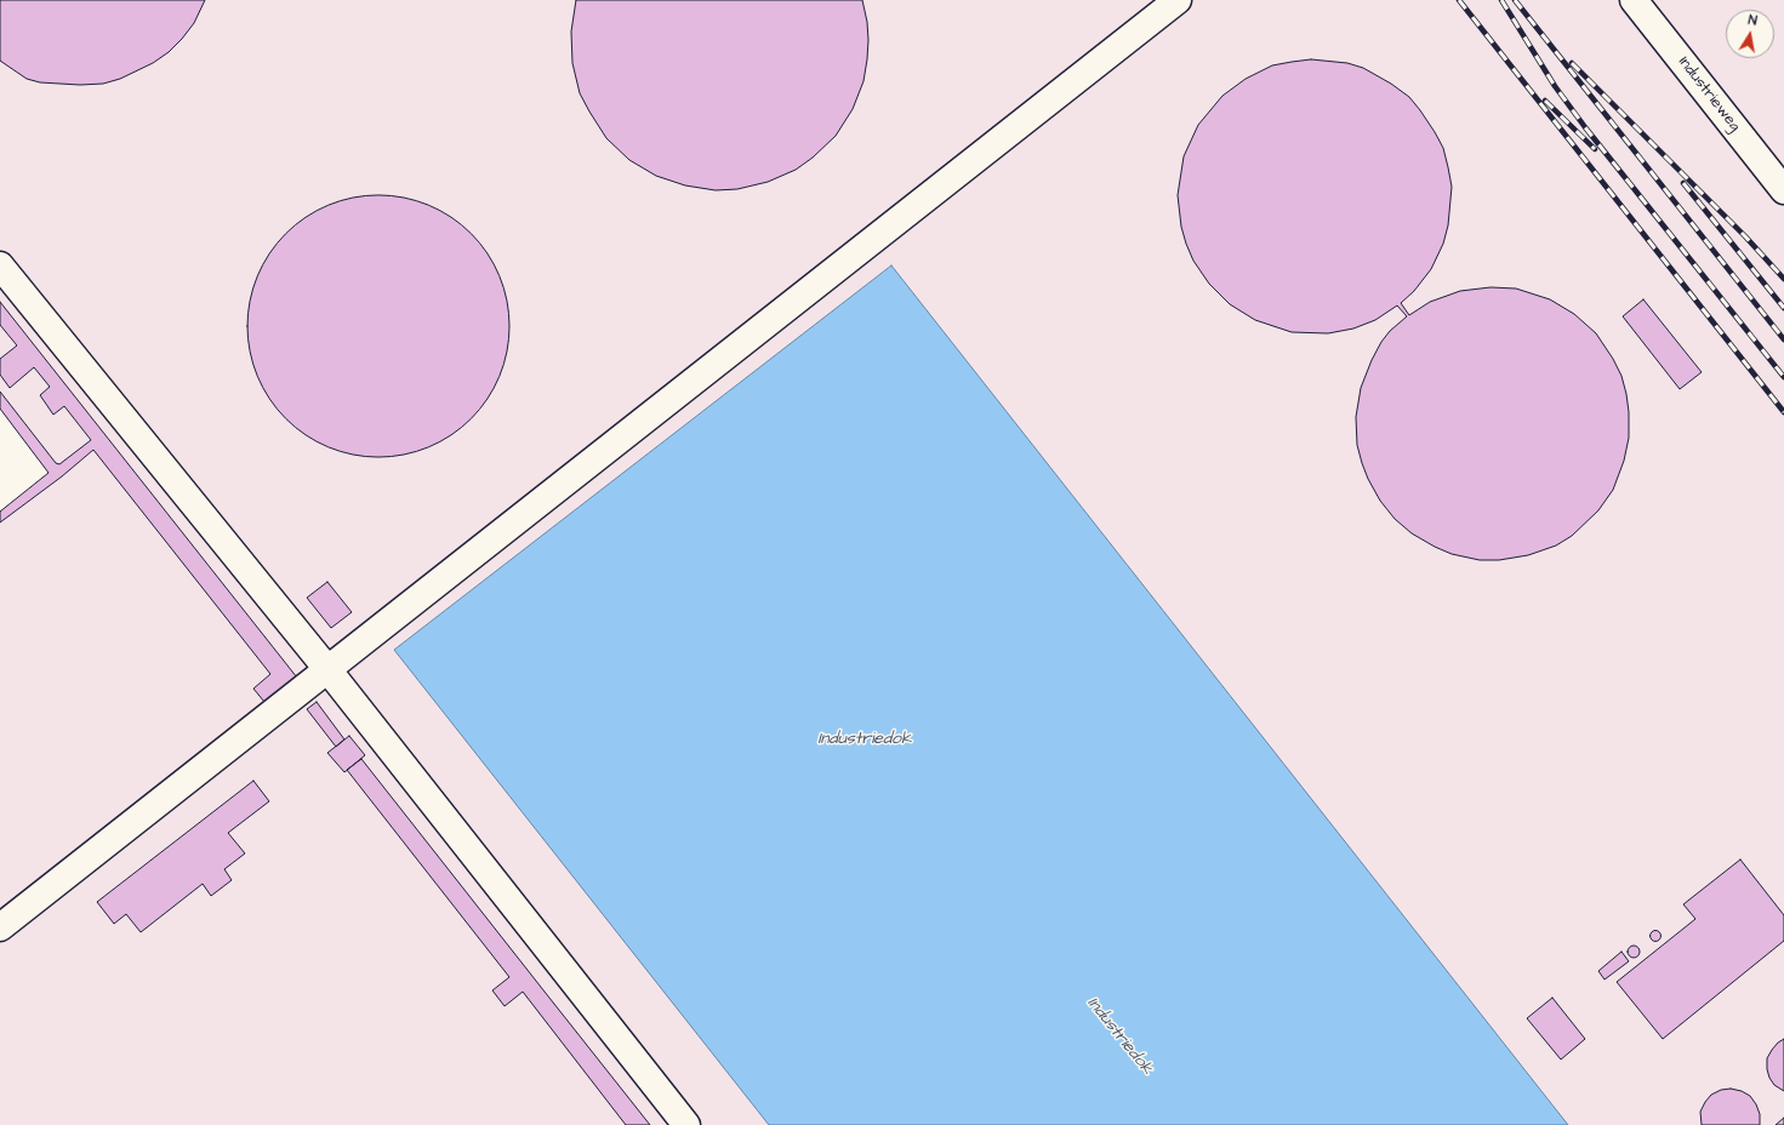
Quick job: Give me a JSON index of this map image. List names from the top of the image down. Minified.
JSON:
{"streets":{"street":["Industrieweg"]},"water":["Industriedok"],"north":"top"}
